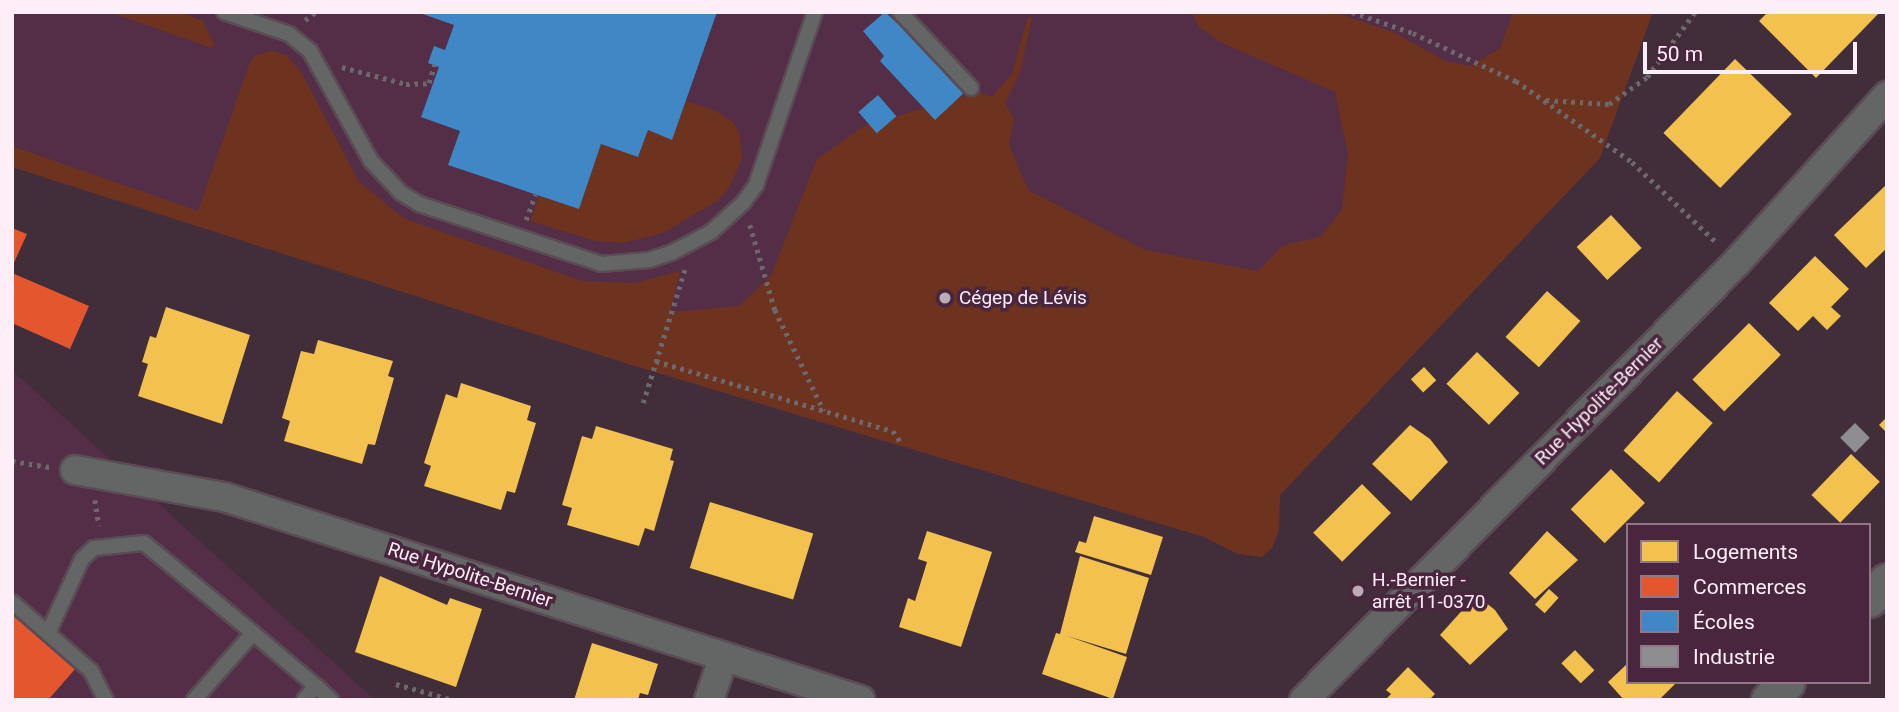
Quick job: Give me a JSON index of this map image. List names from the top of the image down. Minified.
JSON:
{"streets":{"street":["Rue Hypolite-Bernier"]},"places":["Cégep de Lévis","H.-Bernier - arrêt 11-0370"],"legend":["Logements","Commerces","Écoles","Industrie"],"scale_bar":"50 m"}
